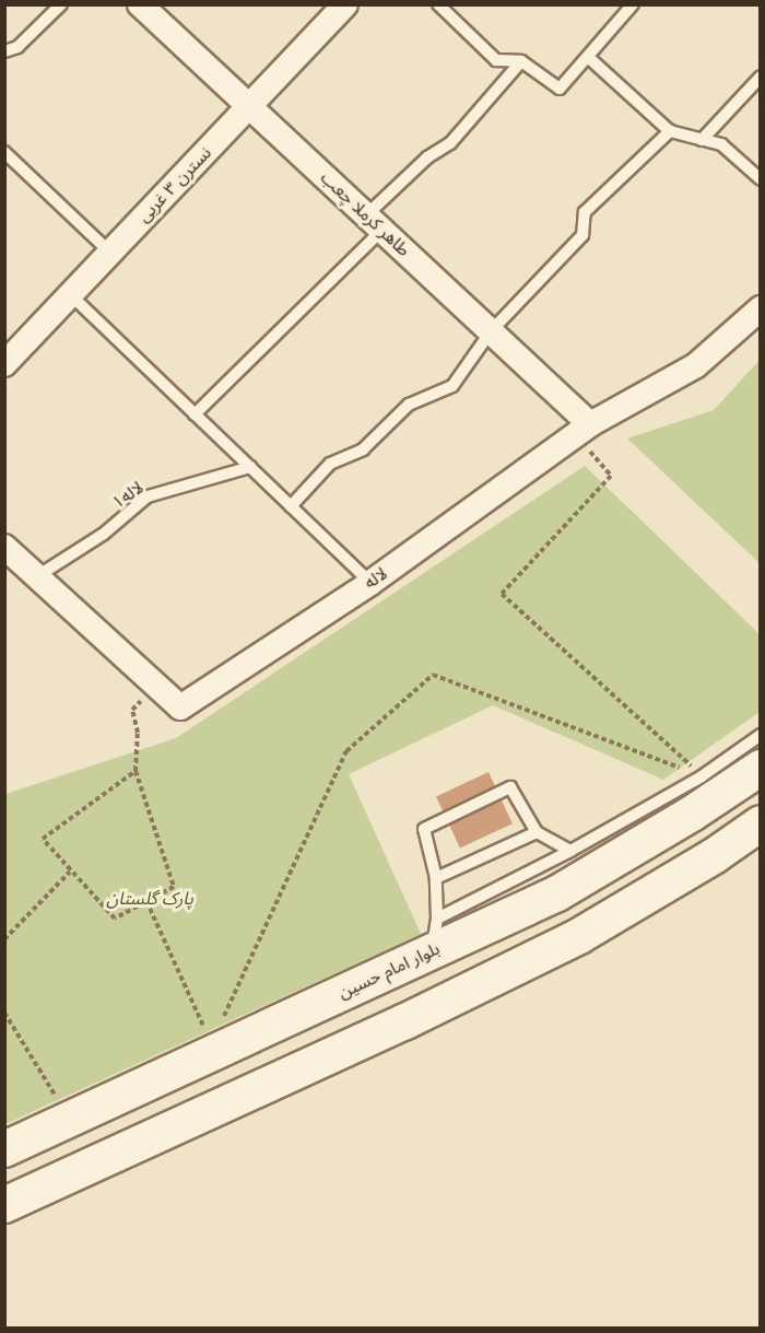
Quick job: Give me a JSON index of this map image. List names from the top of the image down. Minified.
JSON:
{"streets":{"main road":["بلوار امام حسین"],"street":["نسترن ۳ غربی","طاهر کرملا چعب","لاله"],"lane":["لاله۱"]},"crossings":[["نسترن ۳ غربی","طاهر کرملا چعب"],["طاهر کرملا چعب","لاله"],["لاله۱","لاله"]],"parks":["پارک گلستان"]}
